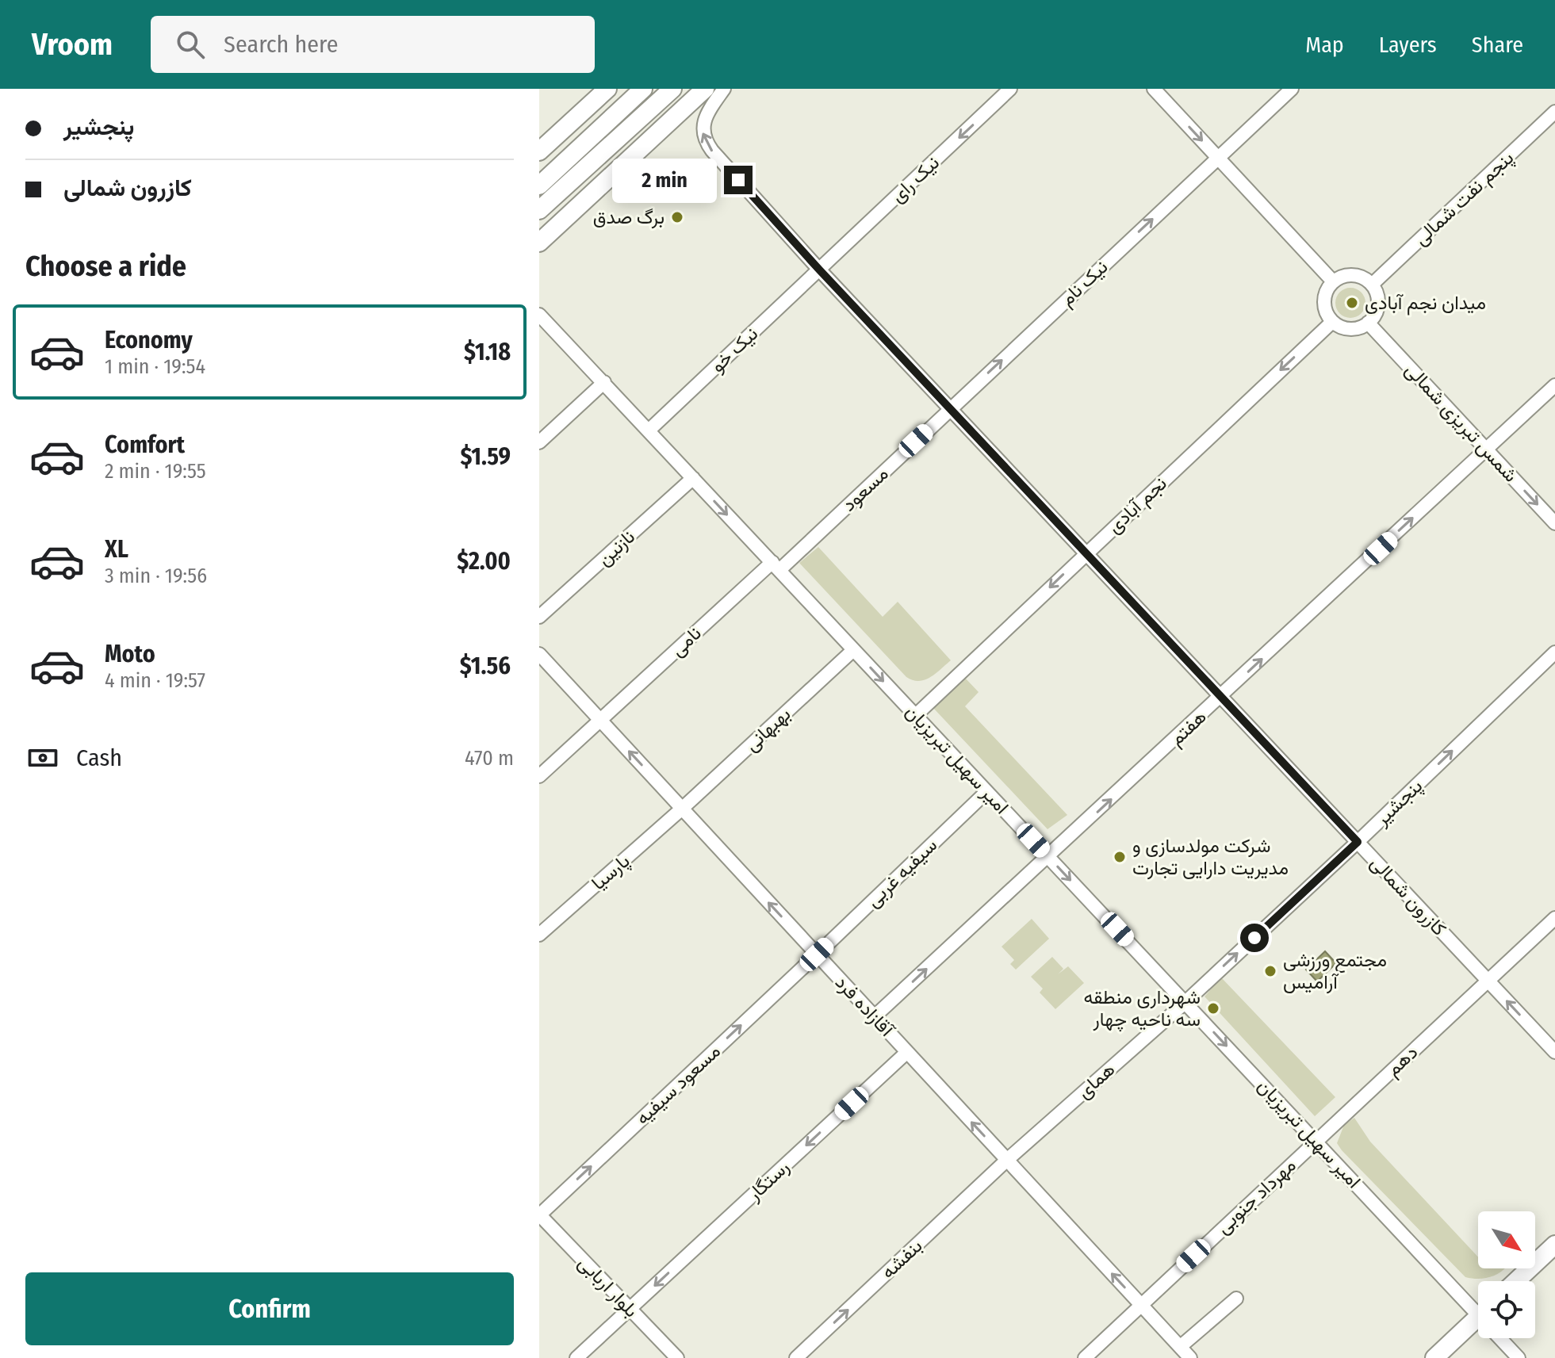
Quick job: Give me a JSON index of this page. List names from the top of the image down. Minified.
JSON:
{"streets":{"street":["نیک رای","پنجم نفت شمالی","نیک نام","نیک خو","شمس تبریزی شمالی","مسعود","نجم آبادی","نازنین","نامی","هفتم","بهبهانی","امیر سهیل تبریزیان","پنجشیر","پارسیا","سیفیه غربی","کازرون شمالی","آقازاده فرد","دهم","همای","مسعود سیفیه","رستگار","مهرداد جنوبی","بنفشه","بلوار اربابی"]},"crossings":[["نیک رای","نیک خو"],["نیک رای","کازرون شمالی"],["پنجم نفت شمالی","شمس تبریزی شمالی"],["پنجم نفت شمالی","نجم آبادی"],["نیک نام","مسعود"],["نیک نام","کازرون شمالی"],["نیک خو","امیر سهیل تبریزیان"],["نیک خو","کازرون شمالی"],["شمس تبریزی شمالی","نجم آبادی"],["شمس تبریزی شمالی","هفتم"],["مسعود","نامی"],["مسعود","امیر سهیل تبریزیان"],["مسعود","کازرون شمالی"],["نجم آبادی","امیر سهیل تبریزیان"],["نجم آبادی","کازرون شمالی"],["نازنین","امیر سهیل تبریزیان"],["نامی","امیر سهیل تبریزیان"],["نامی","آقازاده فرد"],["هفتم","امیر سهیل تبریزیان"],["هفتم","کازرون شمالی"],["هفتم","آقازاده فرد"],["بهبهانی","امیر سهیل تبریزیان"],["بهبهانی","پارسیا"],["بهبهانی","آقازاده فرد"],["امیر سهیل تبریزیان","پنجشیر"],["امیر سهیل تبریزیان","سیفیه غربی"],["امیر سهیل تبریزیان","دهم"],["امیر سهیل تبریزیان","همای"],["امیر سهیل تبریزیان","مهرداد جنوبی"],["پنجشیر","کازرون شمالی"],["پنجشیر","همای"],["پارسیا","آقازاده فرد"],["سیفیه غربی","آقازاده فرد"],["سیفیه غربی","مسعود سیفیه"],["کازرون شمالی","دهم"],["آقازاده فرد","همای"],["آقازاده فرد","مسعود سیفیه"],["آقازاده فرد","رستگار"],["آقازاده فرد","مهرداد جنوبی"],["آقازاده فرد","بنفشه"],["دهم","مهرداد جنوبی"],["همای","بنفشه"],["مسعود سیفیه","بلوار اربابی"],["رستگار","بلوار اربابی"]],"one_way":["نیک رای","نیک نام","شمس تبریزی شمالی","نجم آبادی","هفتم","امیر سهیل تبریزیان","پنجشیر","آقازاده فرد","مسعود سیفیه","رستگار","بنفشه"],"places":["برگ صدق","میدان نجم آبادی","شرکت مولدسازی و مدیریت دارایی تجارت","مجتمع ورزشی آرامیس","شهرداری منطقه سه ناحیه چهار"],"north":"bottom right","page":{"header":"Vroom","search":"Search here","nav":["Map","Layers","Share"],"banner":["پنجشیر","کازرون شمالی"],"bubble":"2 min","heading":"Choose a ride","list":[{"name":"Economy","note":"1 min · 19:54","value":"$1.18"},{"name":"Comfort","note":"2 min · 19:55","value":"$1.59"},{"name":"XL","note":"3 min · 19:56","value":"$2.00"},{"name":"Moto","note":"4 min · 19:57","value":"$1.56"}],"pay":["Cash","470 m"],"buttons":"Confirm"}}
